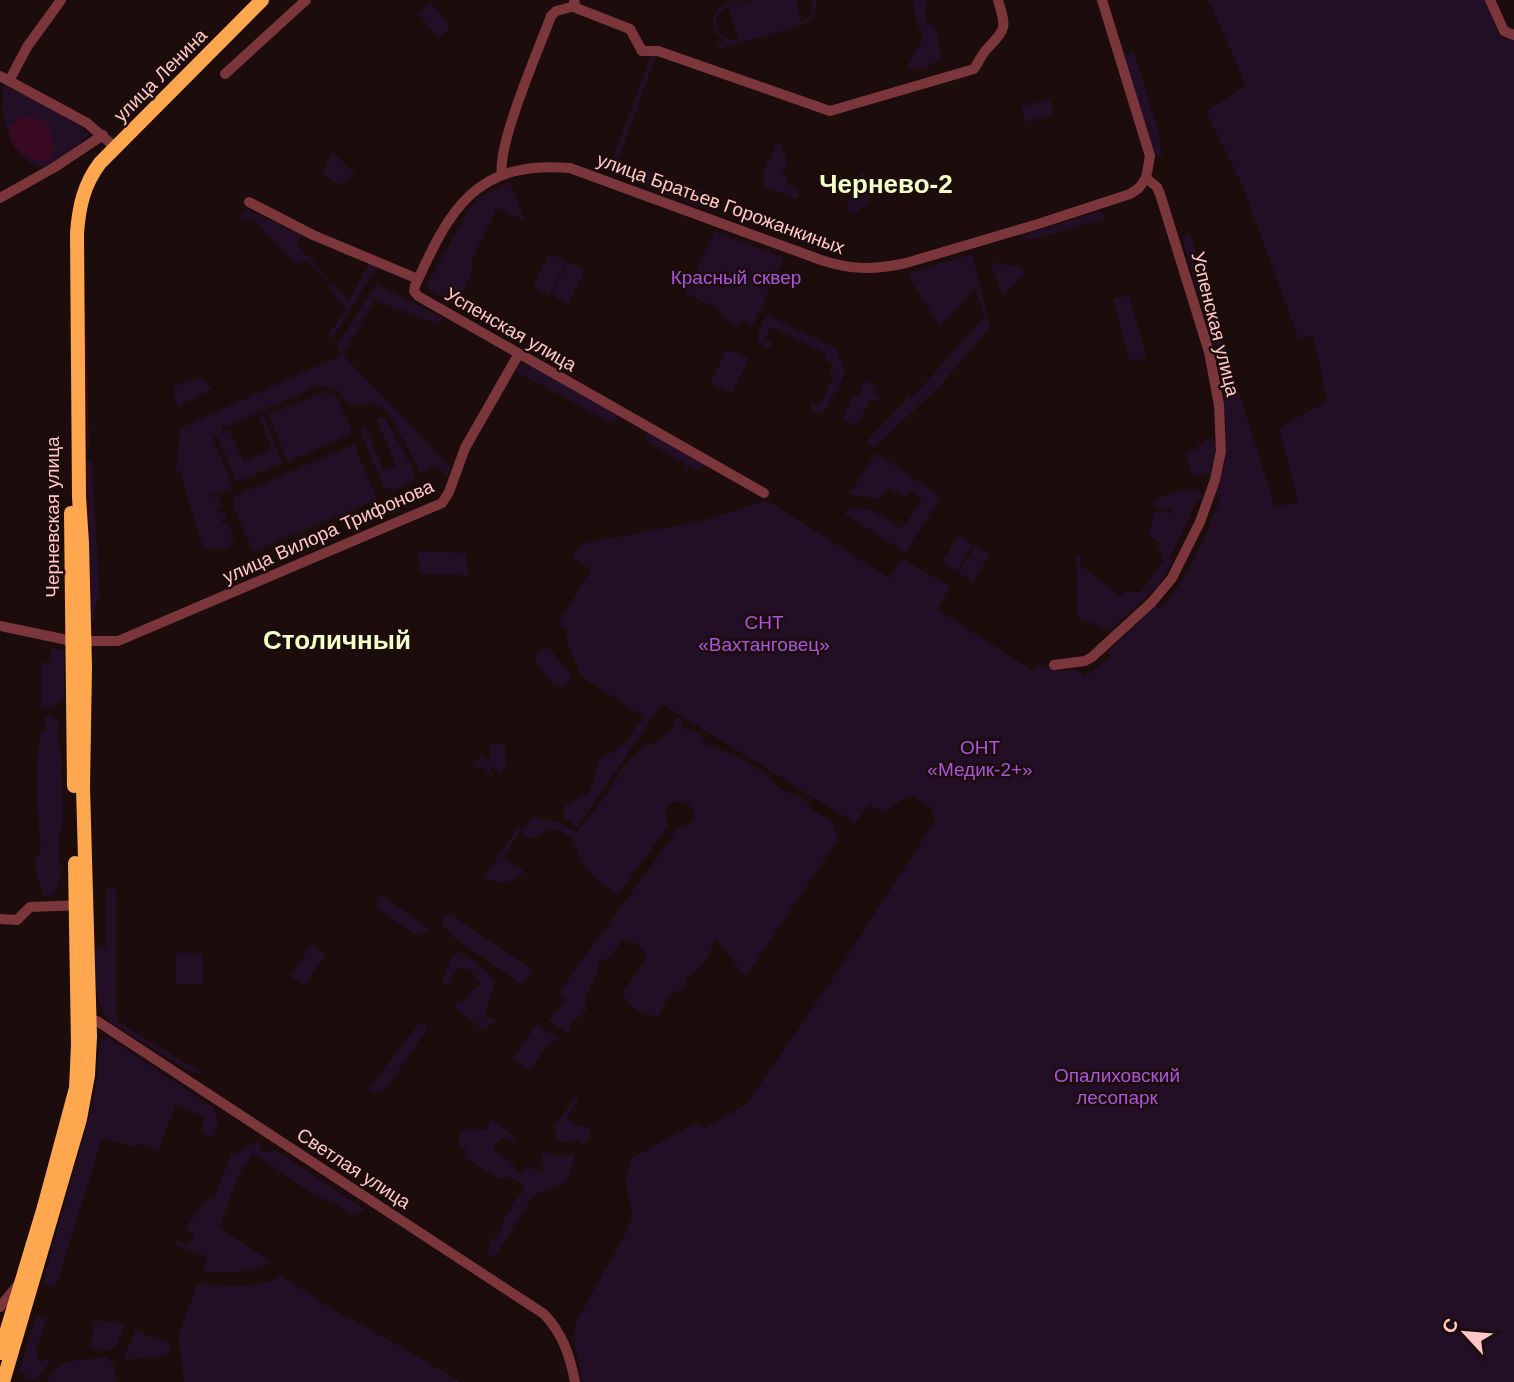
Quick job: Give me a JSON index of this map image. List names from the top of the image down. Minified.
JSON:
{"streets":{"main road":["улица Ленина","Черневская улица"],"street":["улица Братьев Горожанкиных","Успенская улица","улица Вилора Трифонова","Светлая улица"]},"crossings":[["улица Ленина","Черневская улица"],["улица Братьев Горожанкиных","Успенская улица"],["Успенская улица","улица Вилора Трифонова"],["Черневская улица","улица Вилора Трифонова"],["Черневская улица","Светлая улица"]],"districts":["Чернево-2","Столичный"],"parks":["Красный сквер","СНТ «Вахтанговец»","ОНТ «Медик-2+»","Опалиховский лесопарк"],"north":"top left"}
